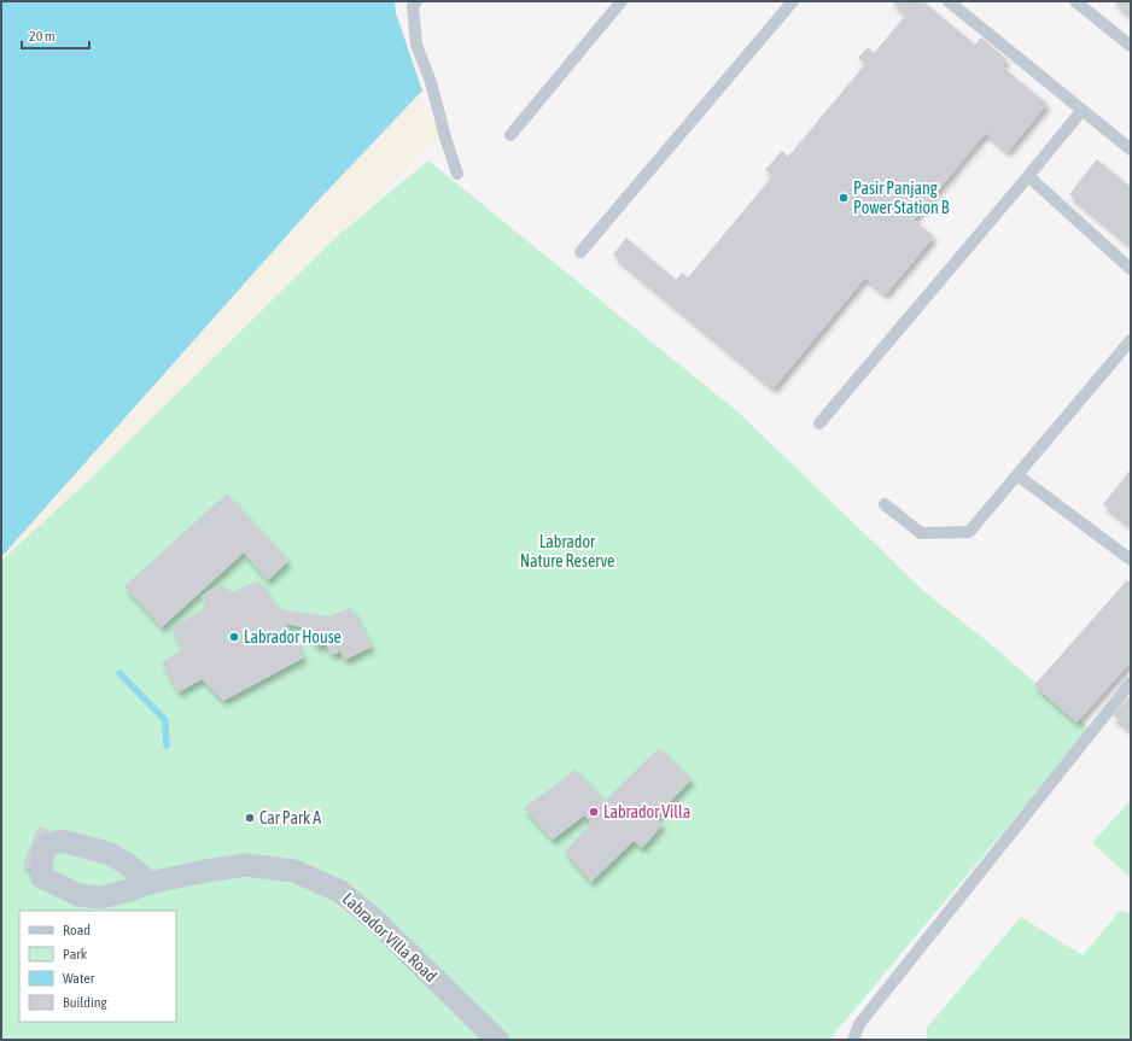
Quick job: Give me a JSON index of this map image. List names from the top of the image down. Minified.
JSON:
{"streets":{"street":["Labrador Villa Road"]},"parks":["Labrador Nature Reserve"],"places":["Pasir Panjang Power Station B","Labrador House","Labrador Villa","Car Park A"],"legend":["Road","Park","Water","Building"],"scale_bar":"20 m"}
